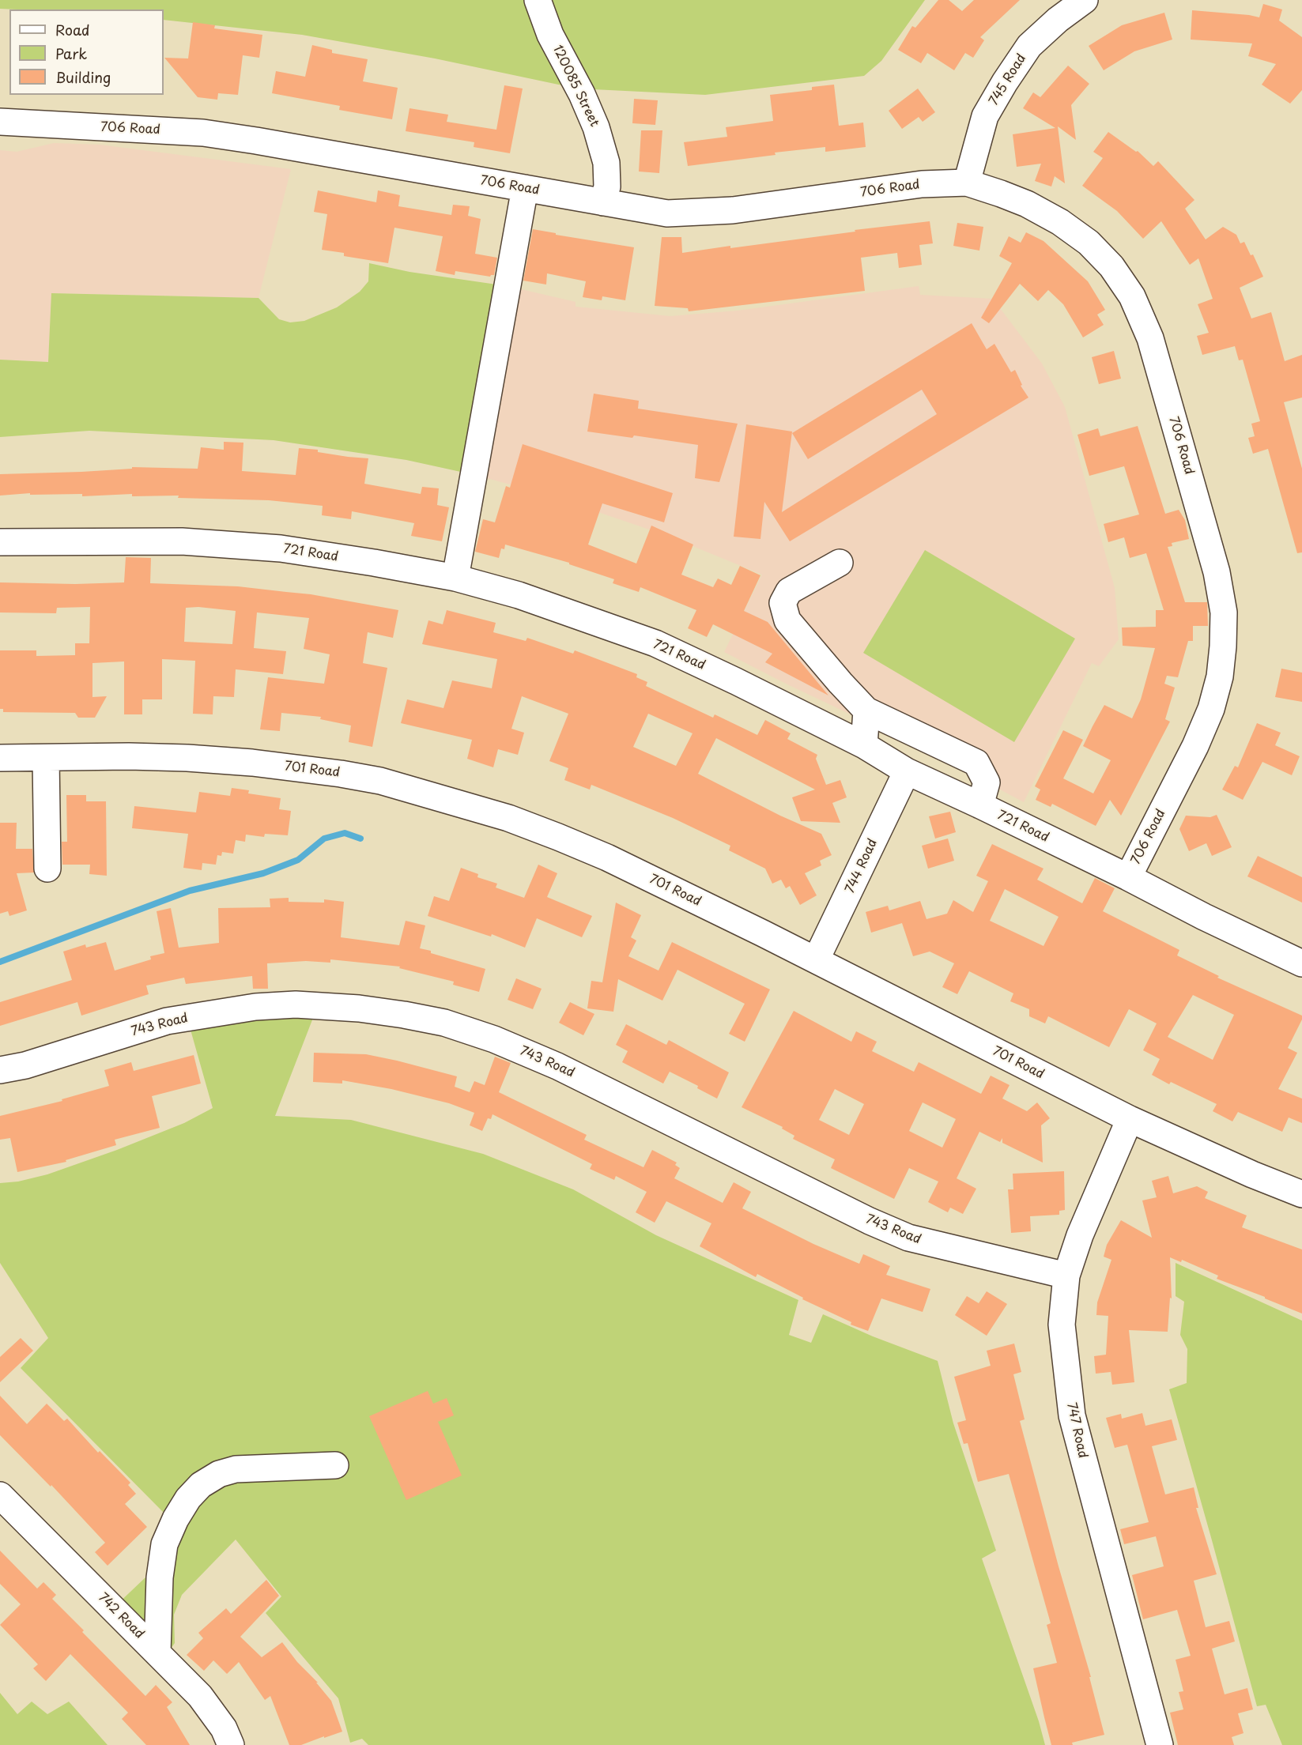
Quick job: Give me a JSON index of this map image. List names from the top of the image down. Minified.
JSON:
{"streets":{"street":["745 Road","120085 Street","706 Road","721 Road","701 Road","744 Road","743 Road","747 Road","742 Road"]},"crossings":[["745 Road","706 Road"],["120085 Street","706 Road"],["706 Road","721 Road"],["721 Road","744 Road"],["701 Road","744 Road"],["701 Road","747 Road"],["743 Road","747 Road"]],"legend":["Road","Park","Building"]}
